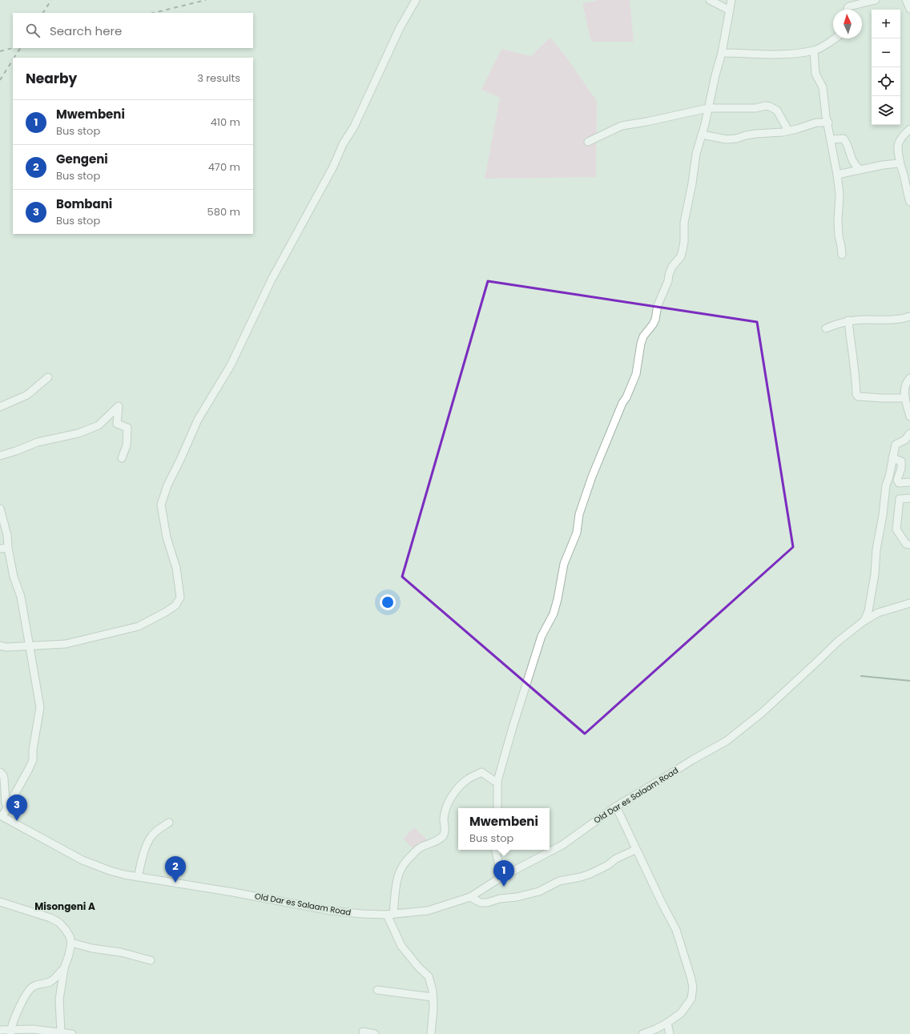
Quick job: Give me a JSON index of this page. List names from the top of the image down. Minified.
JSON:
{"streets":{"street":["Old Dar es Salaam Road"]},"districts":["Misongeni A"],"north":"top","page":{"map_buttons":["+","−"],"search":"Search here","heading":["Nearby","3 results"],"list":[{"mark":"1","name":"Mwembeni","note":"Bus stop","value":"410 m"},{"mark":"2","name":"Gengeni","note":"Bus stop","value":"470 m"},{"mark":"3","name":"Bombani","note":"Bus stop","value":"580 m"}],"pins":["3","2","1"],"popup":["Mwembeni","Bus stop"]}}
